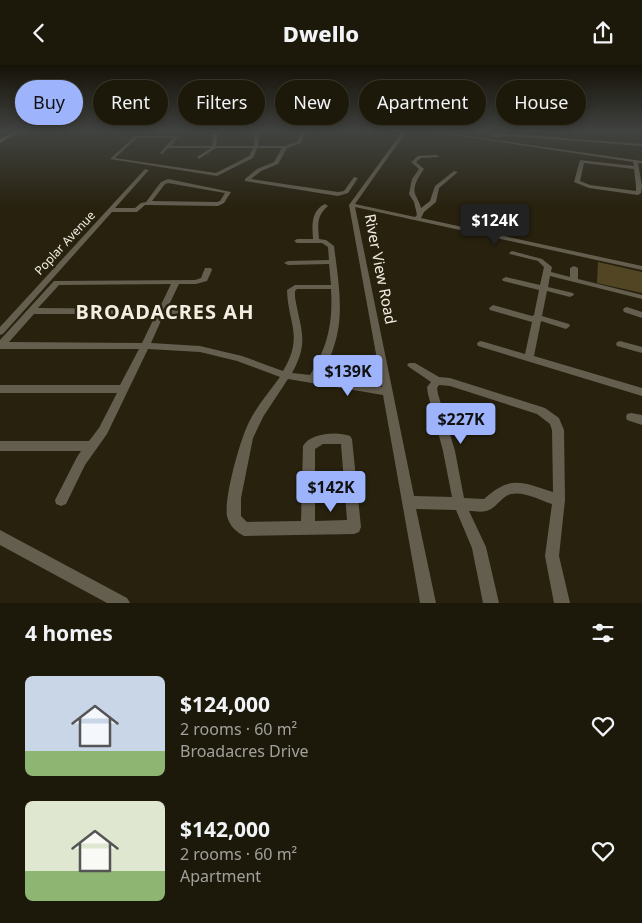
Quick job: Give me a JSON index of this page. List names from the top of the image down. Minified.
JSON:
{"streets":{"street":["Poplar Avenue","River View Road"]},"districts":["BROADACRES AH"],"page":{"header":"Dwello","chip":["Buy","Rent","Filters","New","Apartment","House"],"price":["$124K","$139K","$227K","$142K"],"heading":"4 homes","list":[{"name":"$124,000","note":"2 rooms · 60 m² · Broadacres Drive"},{"name":"$142,000","note":"2 rooms · 60 m² · Apartment"}]}}
